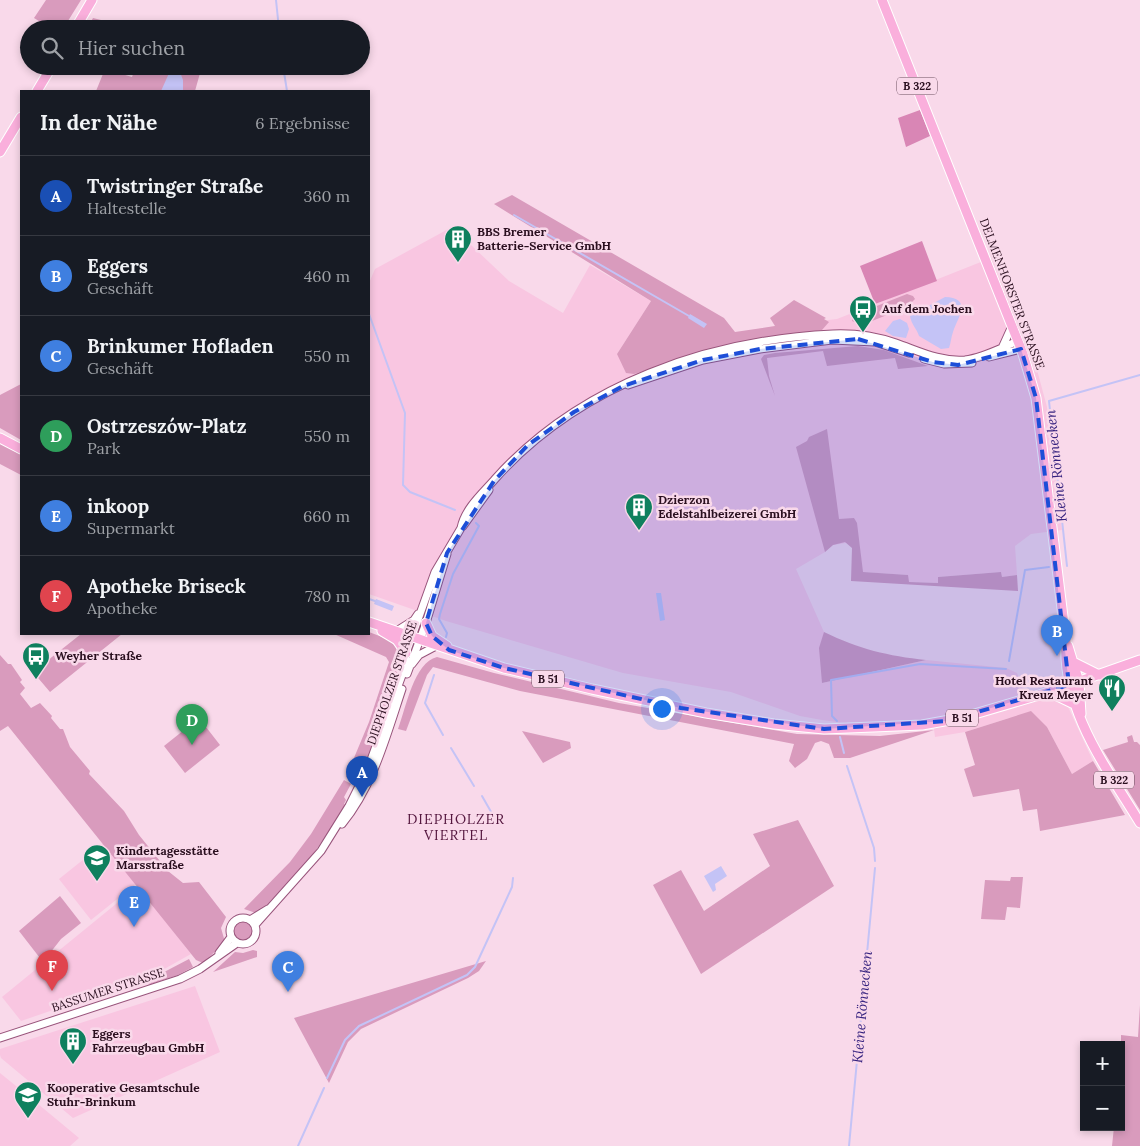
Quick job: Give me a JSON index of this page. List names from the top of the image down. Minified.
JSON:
{"streets":{"main road":["B 322","DELMENHORSTER STRASSE","B 51"],"street":["DIEPHOLZER STRASSE","BASSUMER STRASSE"]},"crossings":[["DELMENHORSTER STRASSE","B 51"],["DELMENHORSTER STRASSE","DIEPHOLZER STRASSE"],["B 51","DIEPHOLZER STRASSE"],["DIEPHOLZER STRASSE","BASSUMER STRASSE"]],"districts":["DIEPHOLZER VIERTEL"],"water":["Kleine Rönnecken"],"places":{"building":["BBS Bremer Batterie-Service GmbH","Dzierzon Edelstahlbeizerei GmbH","Eggers Fahrzeugbau GmbH"],"bus stop":["Auf dem Jochen","Weyher Straße"],"restaurant":["Hotel Restaurant Kreuz Meyer"],"school or university":["Kindertagesstätte Marsstraße","Kooperative Gesamtschule Stuhr-Brinkum"]},"page":{"search":"Hier suchen","heading":["In der Nähe","6 Ergebnisse"],"list":[{"mark":"A","name":"Twistringer Straße","note":"Haltestelle","value":"360 m"},{"mark":"B","name":"Eggers","note":"Geschäft","value":"460 m"},{"mark":"C","name":"Brinkumer Hofladen","note":"Geschäft","value":"550 m"},{"mark":"D","name":"Ostrzeszów-Platz","note":"Park","value":"550 m"},{"mark":"E","name":"inkoop","note":"Supermarkt","value":"660 m"},{"mark":"F","name":"Apotheke Briseck","note":"Apotheke","value":"780 m"}],"pins":["B","D","A","E","F","C"],"map_buttons":["+","−"]}}
